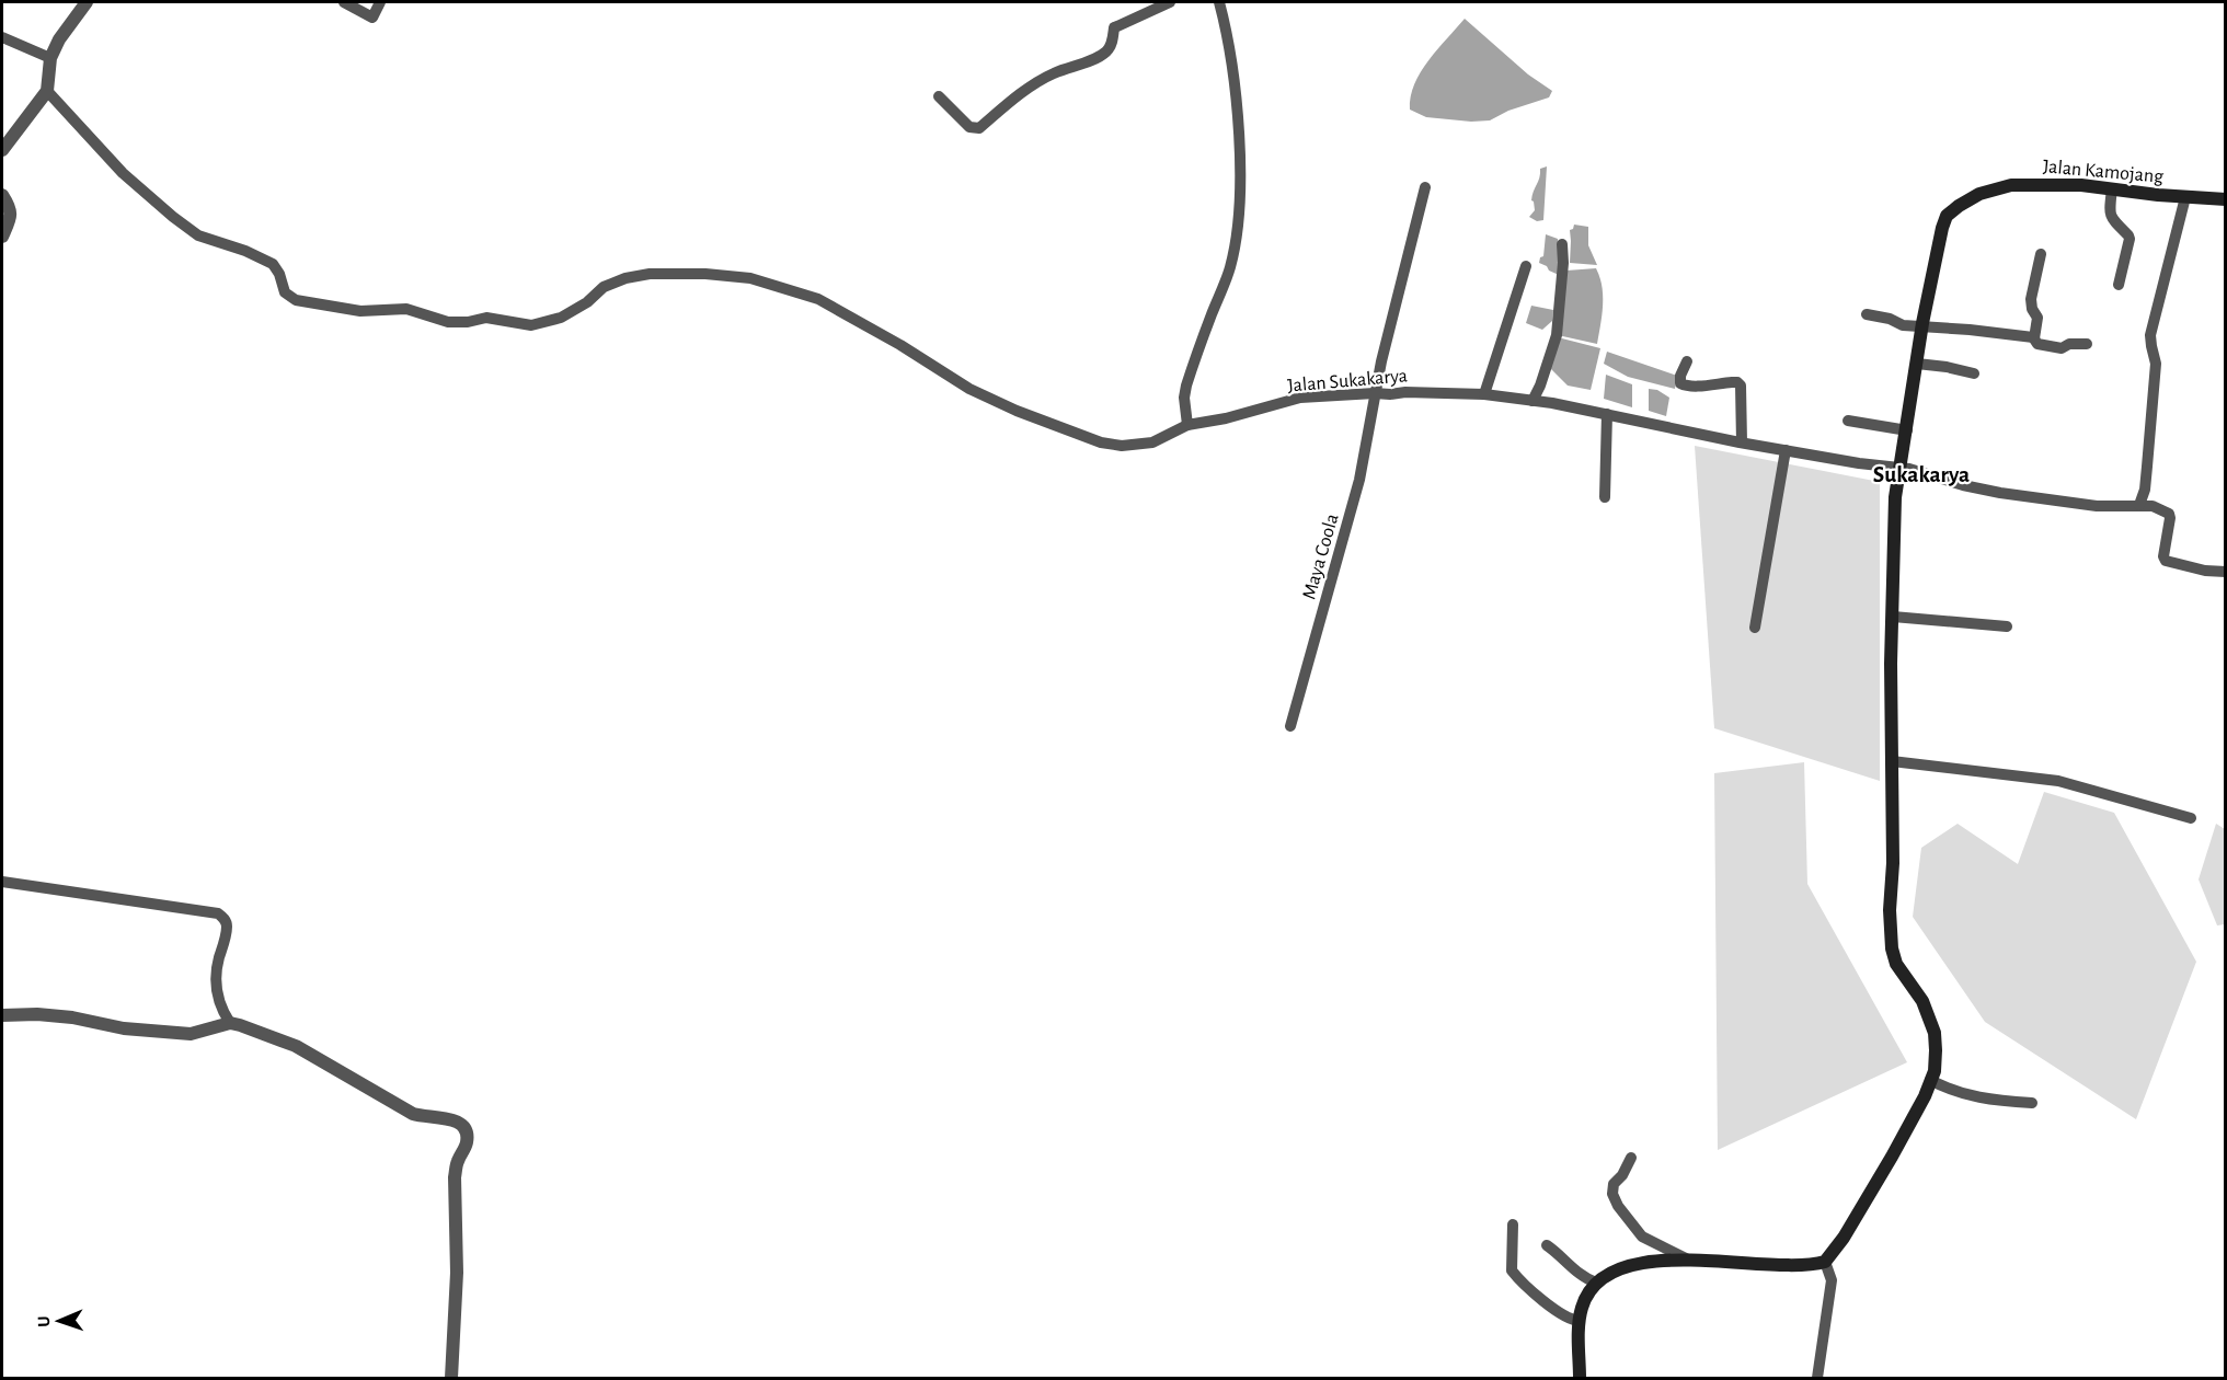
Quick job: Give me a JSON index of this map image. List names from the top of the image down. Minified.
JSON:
{"streets":{"main road":["Jalan Kamojang"],"street":["Jalan Sukakarya","Maya Coola"]},"crossings":[["Jalan Kamojang","Jalan Sukakarya"],["Jalan Sukakarya","Maya Coola"]],"districts":["Sukakarya"],"north":"left"}
